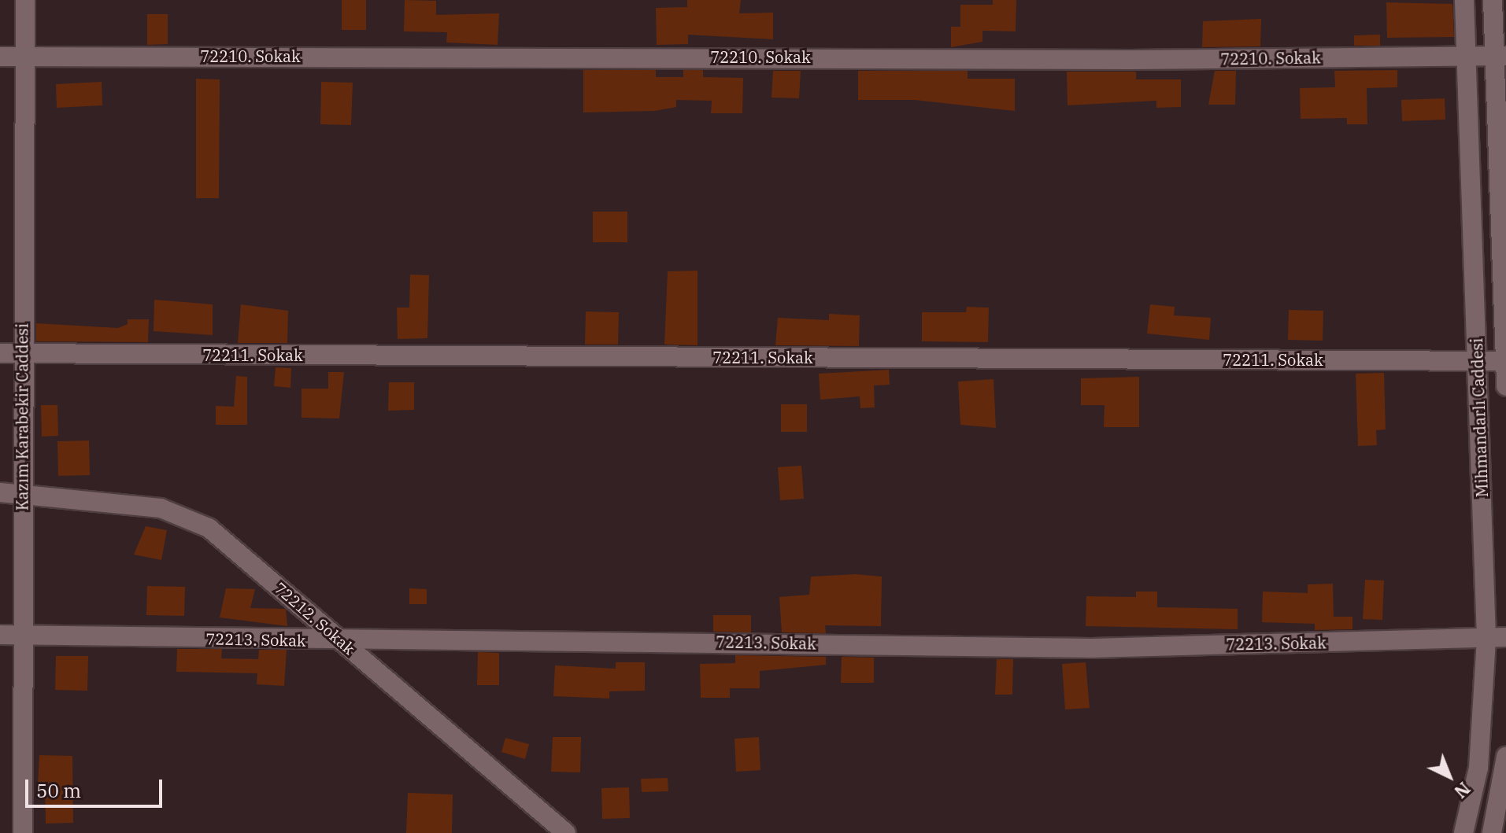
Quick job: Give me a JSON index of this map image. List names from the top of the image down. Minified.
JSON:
{"streets":{"street":["72210. Sokak","72211. Sokak","Kazım Karabekir Caddesi","Mihmandarlı Caddesi","72212. Sokak","72213. Sokak"]},"crossings":[["72210. Sokak","Kazım Karabekir Caddesi"],["72210. Sokak","Mihmandarlı Caddesi"],["72211. Sokak","Kazım Karabekir Caddesi"],["72211. Sokak","Mihmandarlı Caddesi"],["Kazım Karabekir Caddesi","72212. Sokak"],["Kazım Karabekir Caddesi","72213. Sokak"],["Mihmandarlı Caddesi","72213. Sokak"],["72212. Sokak","72213. Sokak"]],"scale_bar":"50 m","north":"bottom right"}
